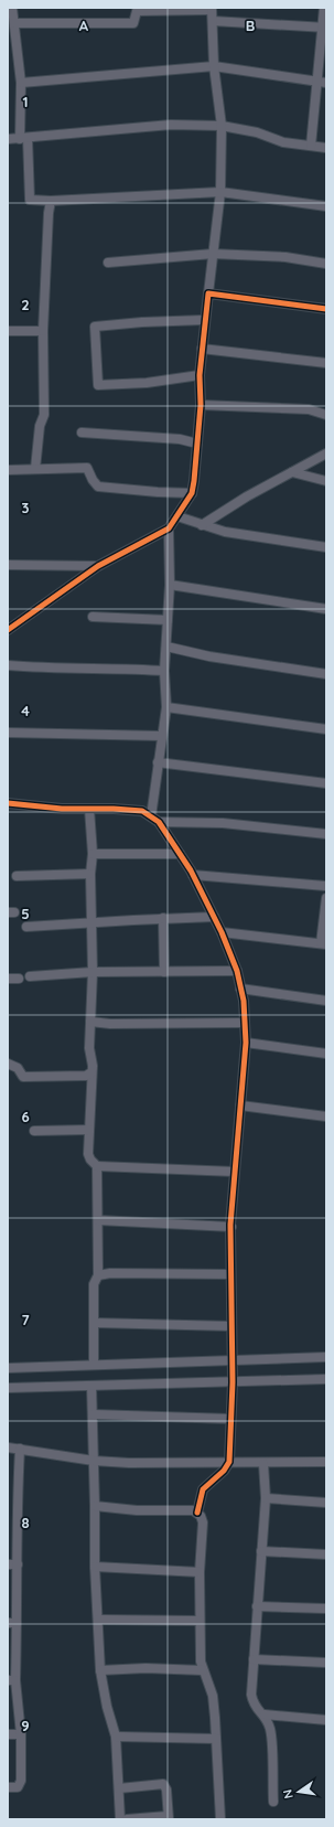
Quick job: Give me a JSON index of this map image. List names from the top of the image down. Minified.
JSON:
{"north":"left","grid":{"columns":["A","B"],"rows":["1","2","3","4","5","6","7","8","9"]}}
